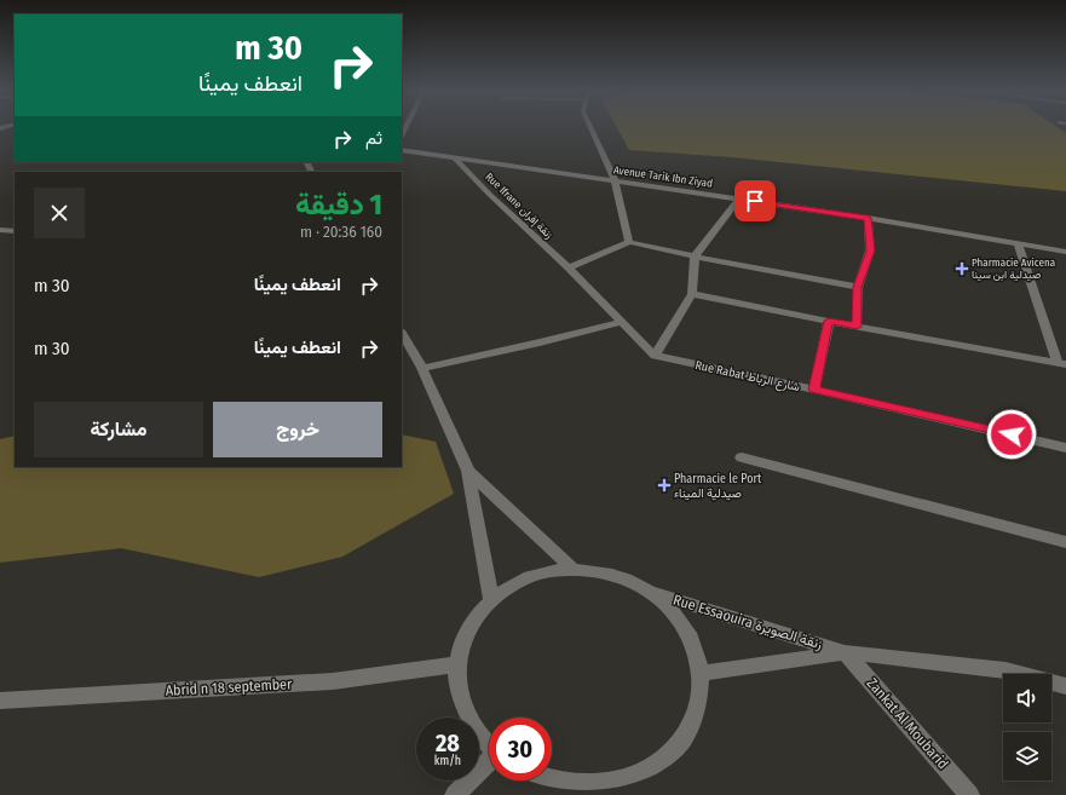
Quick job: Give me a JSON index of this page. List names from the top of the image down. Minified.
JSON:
{"streets":{"street":["Avenue Tarik Ibn Ziyad","Rue Ifrane زنقة إفران","Rue Rabat شارع الرباط","Rue Essaouira زنقة الصويرة","Abrid n 18 september","Zankat Al Moubarid"]},"crossings":[["Avenue Tarik Ibn Ziyad","Rue Ifrane زنقة إفران"],["Rue Ifrane زنقة إفران","Rue Rabat شارع الرباط"],["Rue Essaouira زنقة الصويرة","Zankat Al Moubarid"]],"places":{"health":["Pharmacie Avicena صيدلية ابن سينا","Pharmacie le Port صيدلية الميناء"]},"page":{"turn":["30 m","انعطف يمينًا"],"then":"ثم","heading":["1 دقيقة","160 m · 20:36"],"list":[{"name":"انعطف يمينًا","value":"30 m"},{"name":"انعطف يمينًا","value":"30 m"}],"buttons":["خروج","مشاركة"],"speed":"28 km/h","limit":"30"}}
